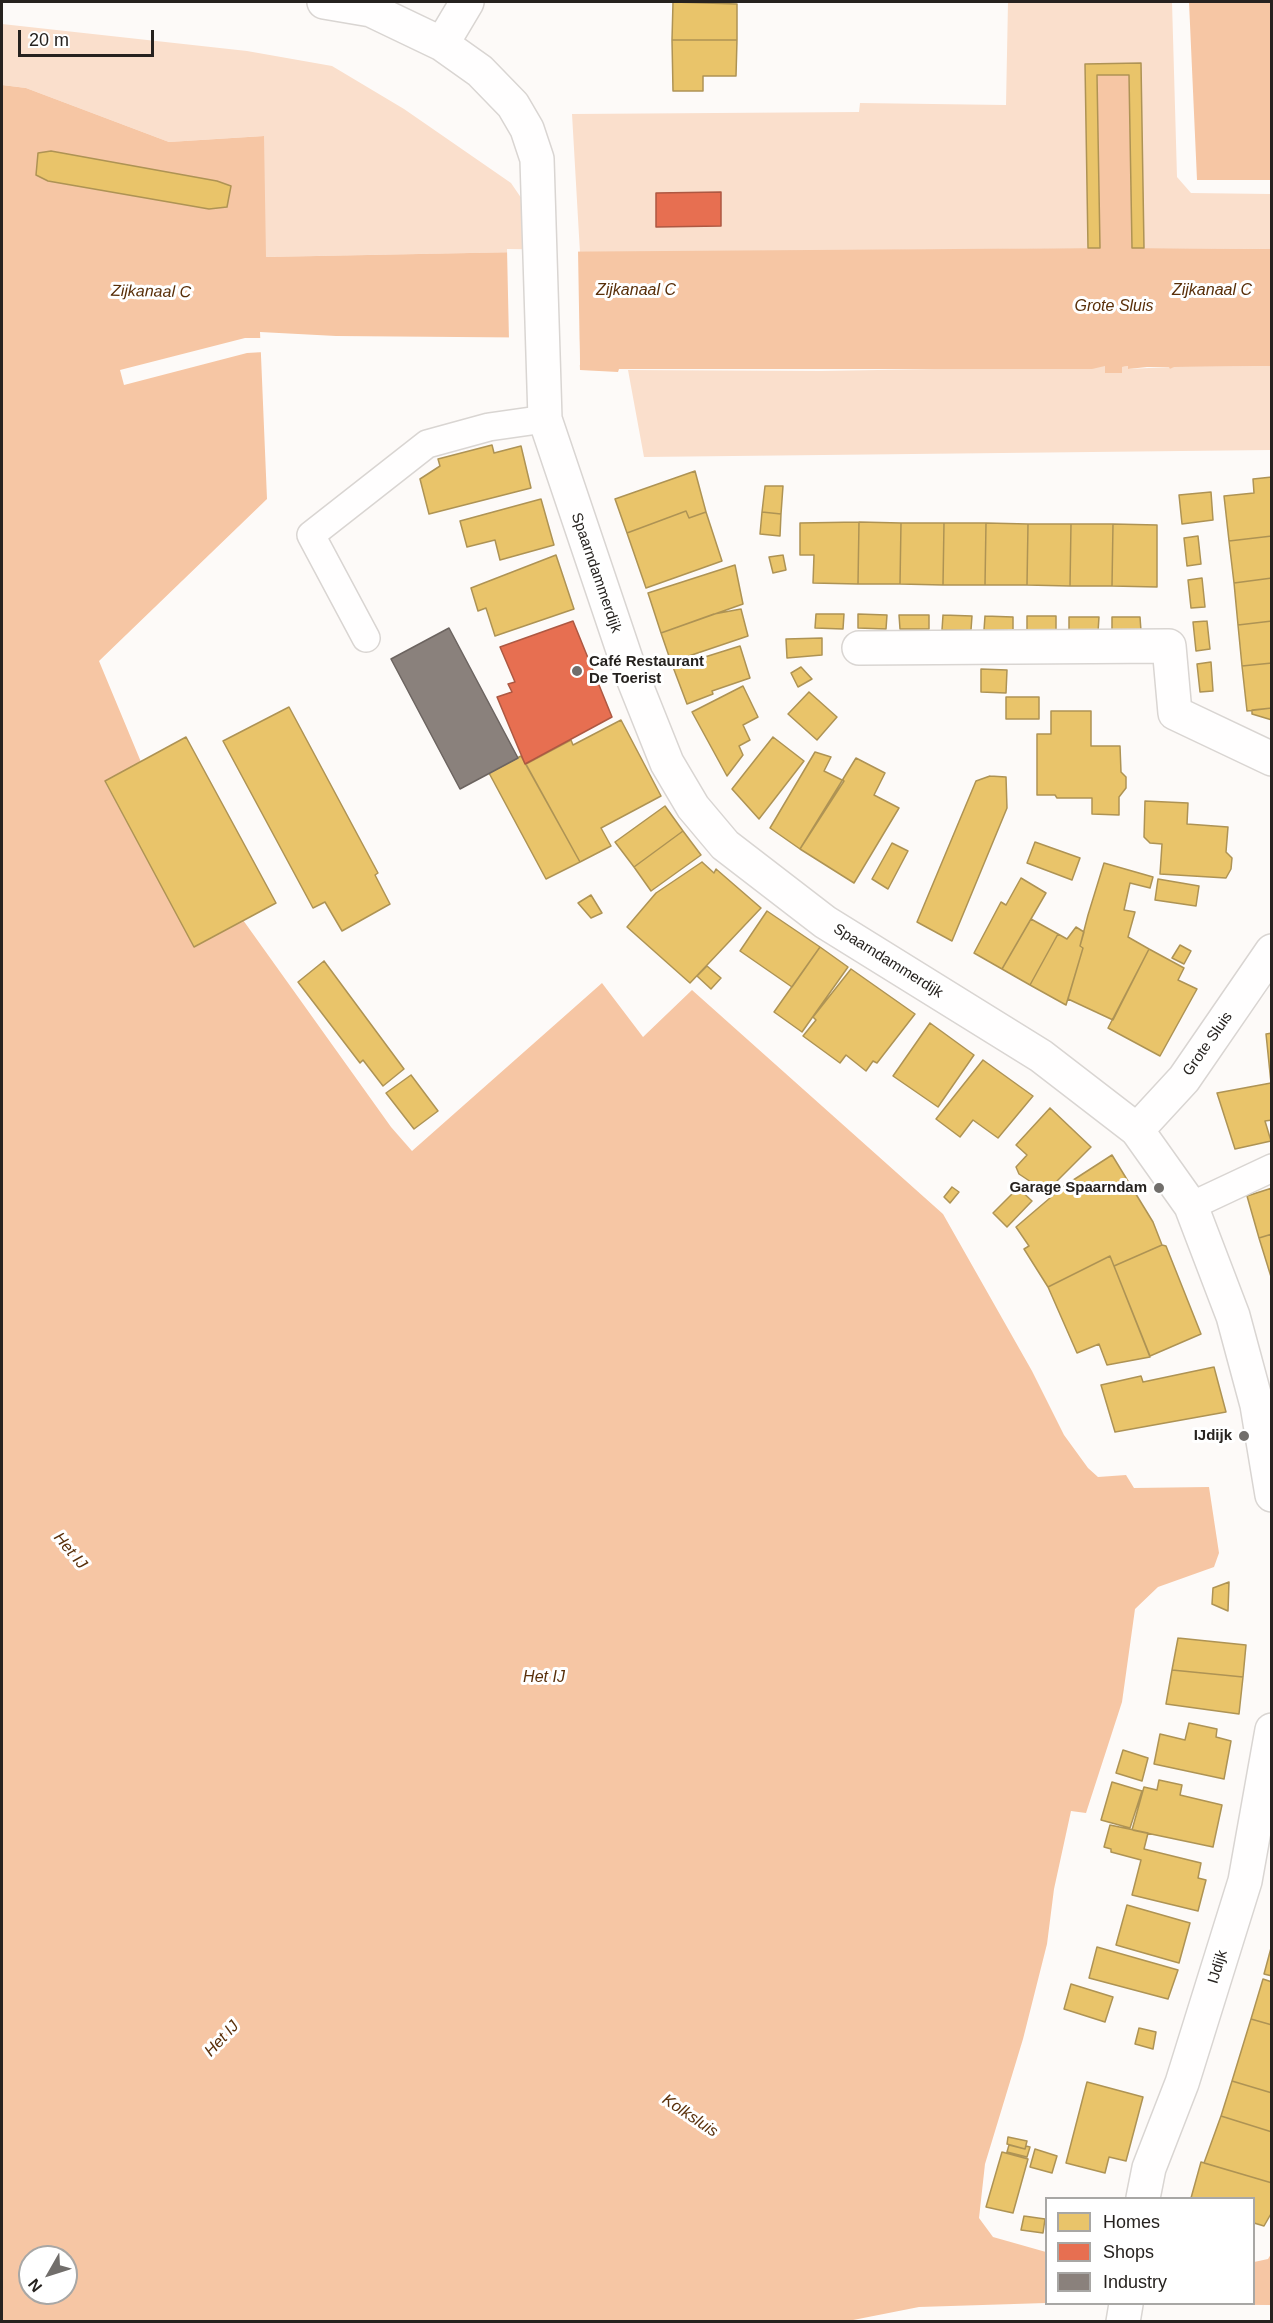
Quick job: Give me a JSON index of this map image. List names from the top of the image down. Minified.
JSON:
{"streets":{"street":["Spaarndammerdijk","Grote Sluis","IJdijk"]},"crossings":[["Spaarndammerdijk","Grote Sluis"]],"water":["Zijkanaal C","Grote Sluis","Het IJ","Kolksluis"],"places":["Café Restaurant De Toerist","Garage Spaarndam","IJdijk"],"legend":["Homes","Shops","Industry"],"scale_bar":"20 m","north":"bottom left"}
